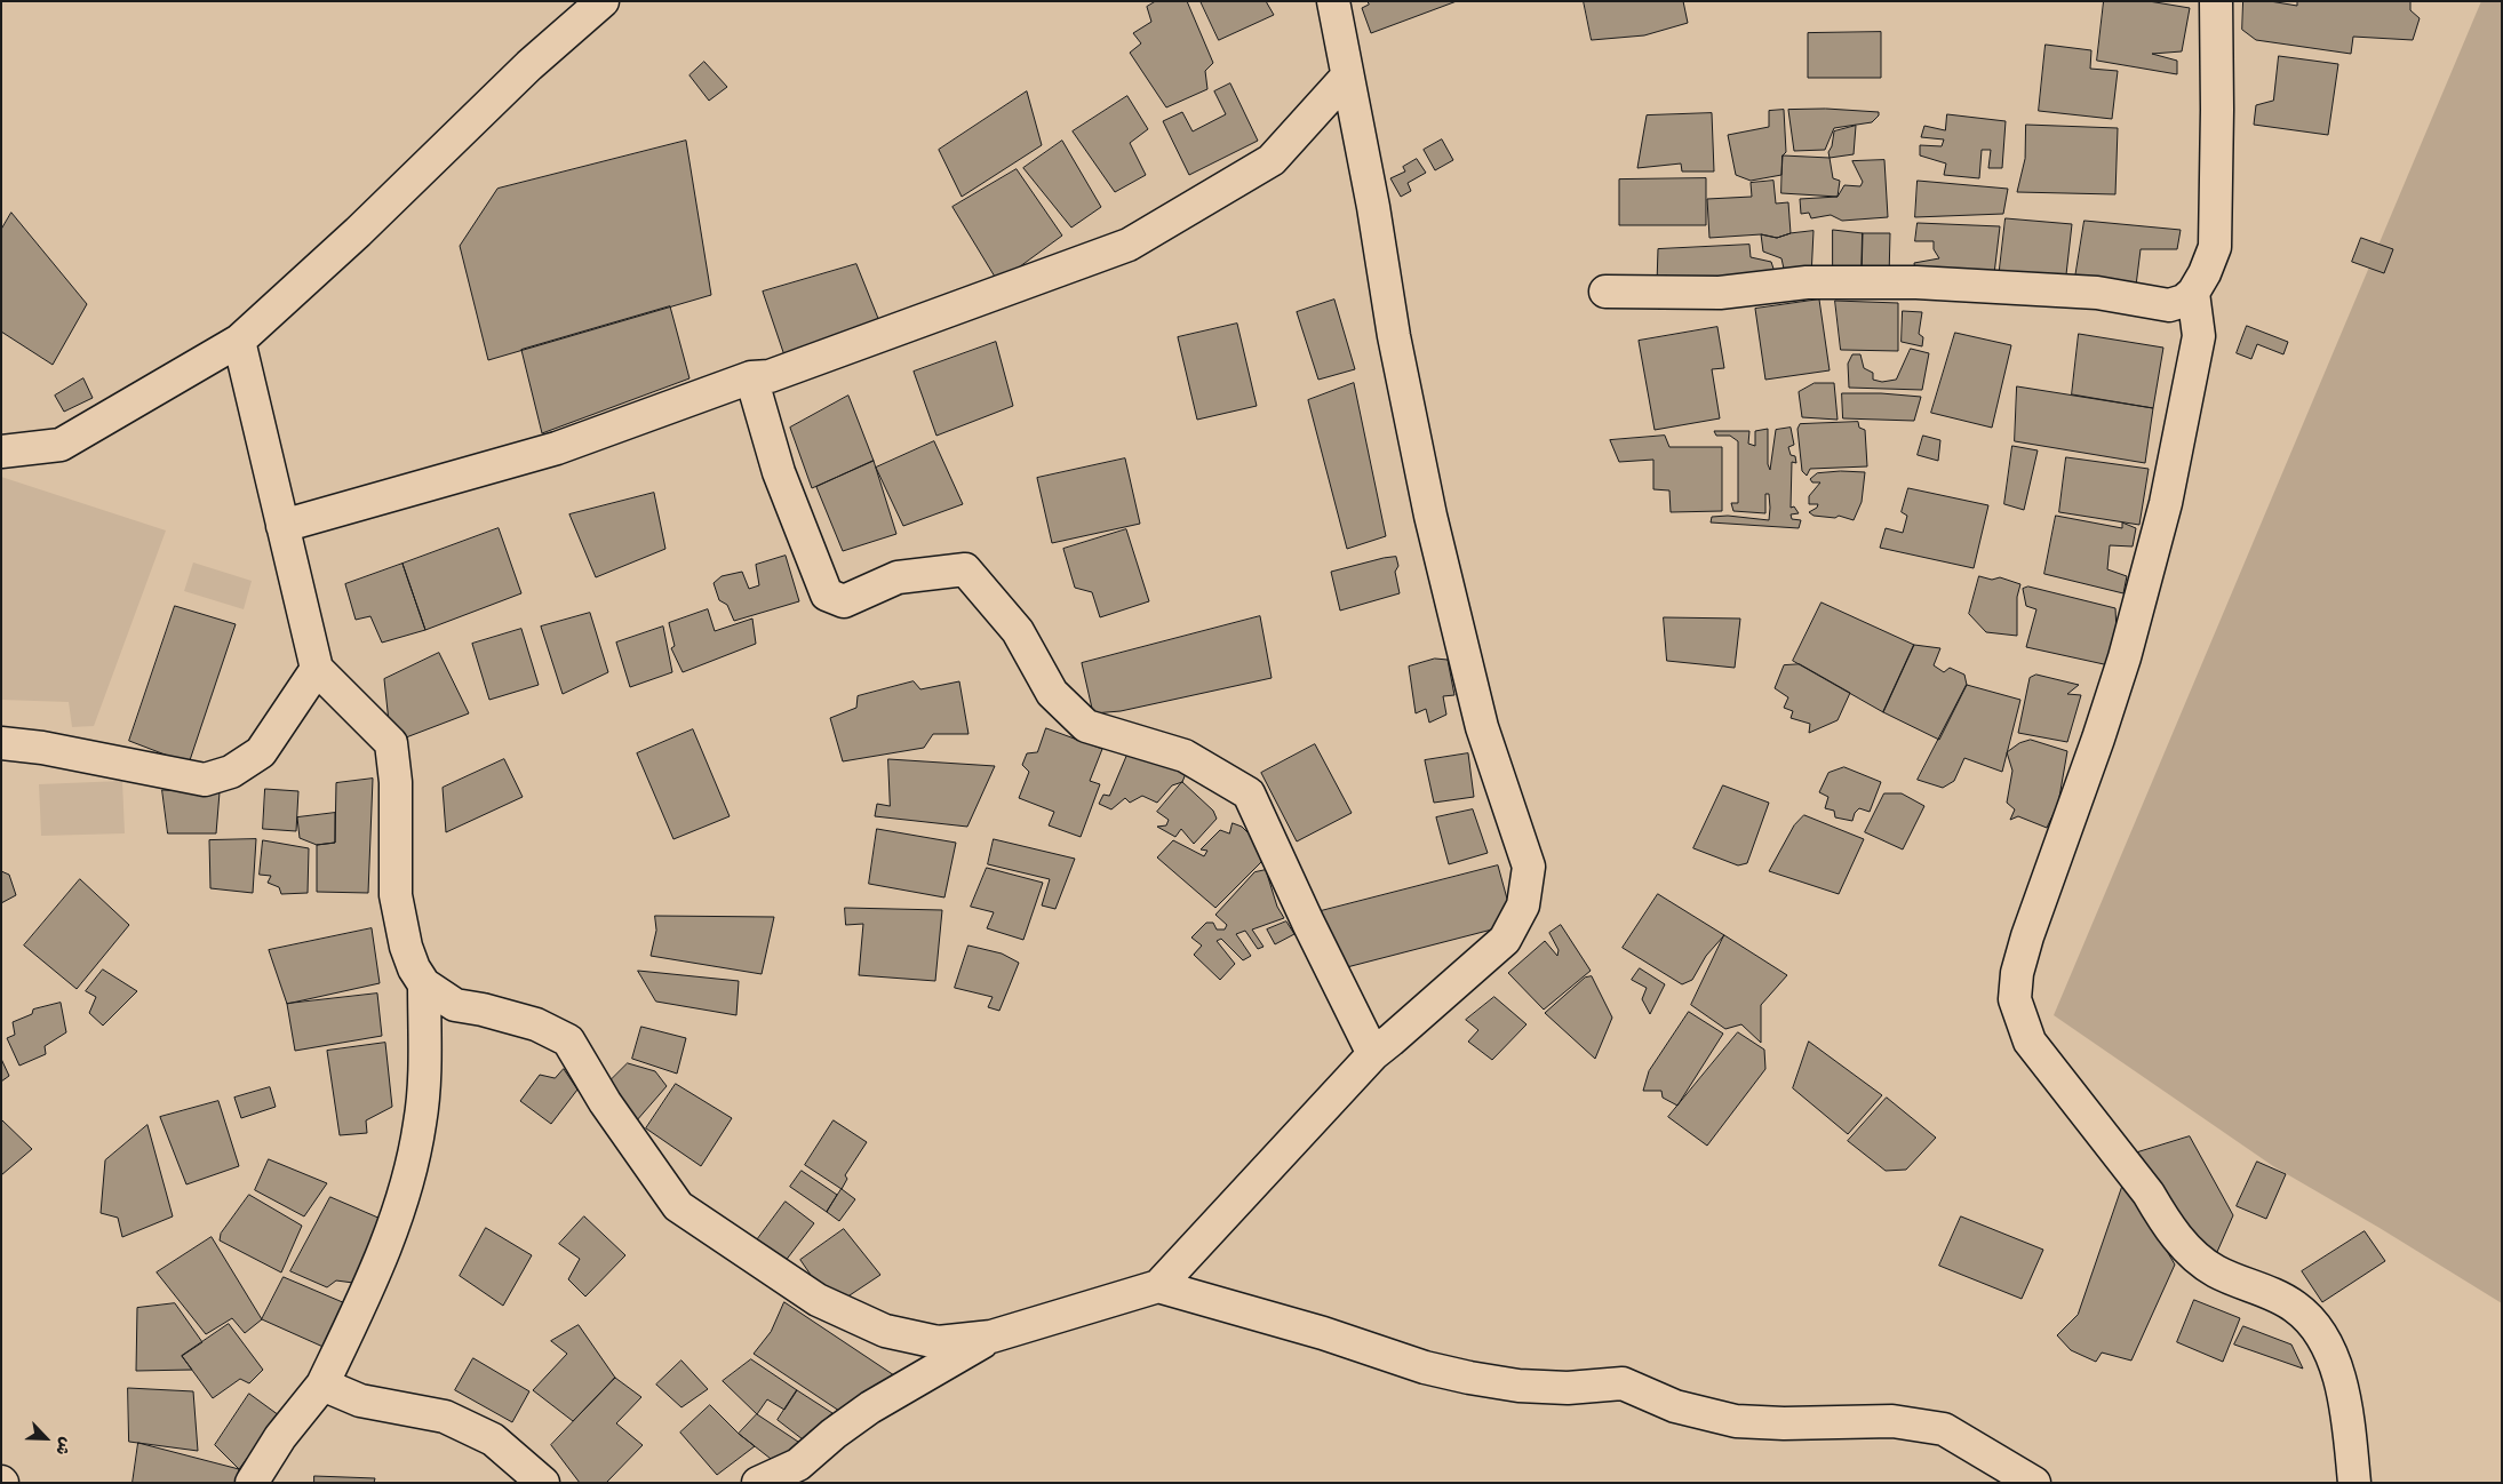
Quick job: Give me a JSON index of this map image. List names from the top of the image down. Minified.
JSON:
{"north":"bottom right"}
